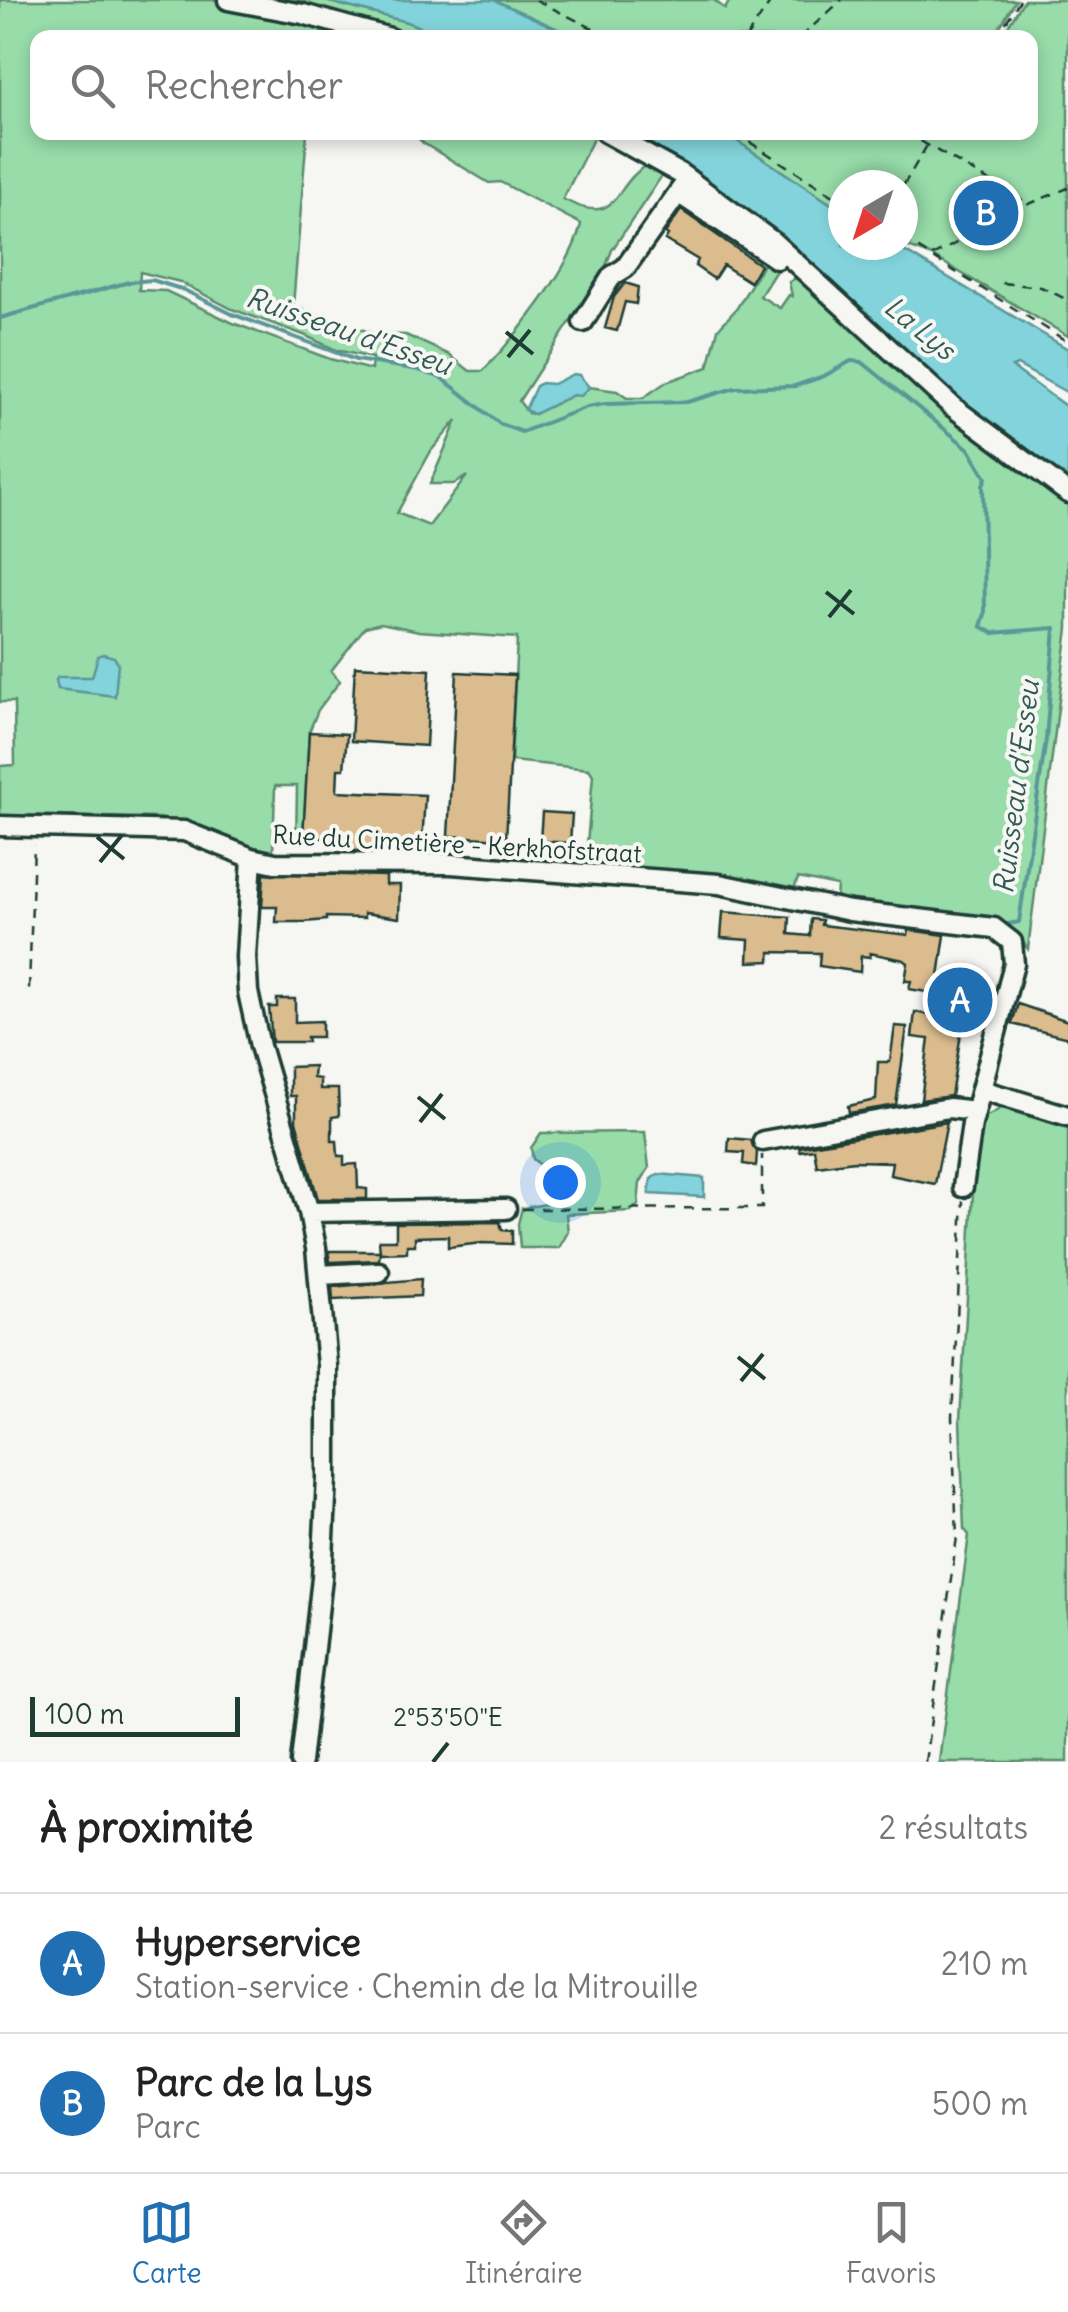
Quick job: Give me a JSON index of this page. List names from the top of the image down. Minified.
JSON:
{"streets":{"street":["Rue du Cimetière - Kerkhofstraat"]},"water":["La Lys","Ruisseau d'Esseu"],"scale_bar":"100 m","north":"bottom left","page":{"search":"Rechercher","pins":["B","A"],"scale":"100 m","heading":["À proximité","2 résultats"],"list":[{"mark":"A","name":"Hyperservice","note":"Station-service · Chemin de la Mitrouille","value":"210 m"},{"mark":"B","name":"Parc de la Lys","note":"Parc","value":"500 m"}],"nav":["Carte","Itinéraire","Favoris"]},"coordinates":["2°53'50\"E"]}
